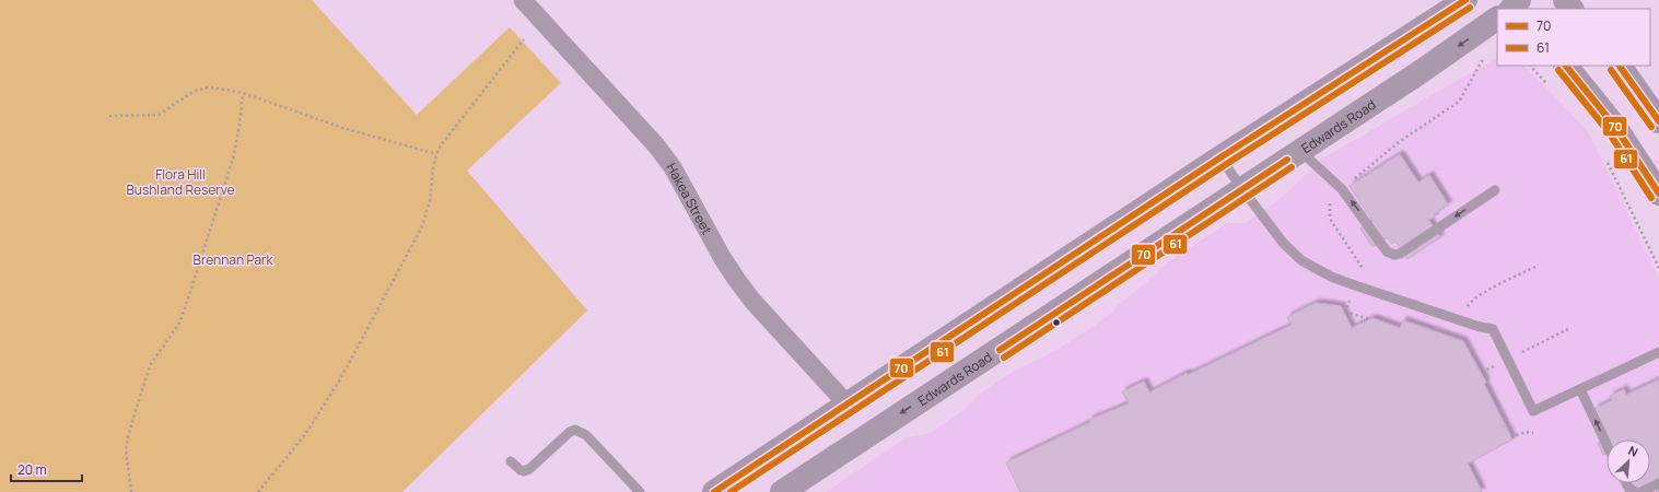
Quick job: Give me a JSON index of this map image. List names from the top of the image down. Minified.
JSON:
{"streets":{"street":["Edwards Road","Hakea Street"]},"parks":["Flora Hill Bushland Reserve","Brennan Park"],"lines":["transit line 70","transit line 61"],"legend":["70","61"],"scale_bar":"20 m","north":"top right"}
